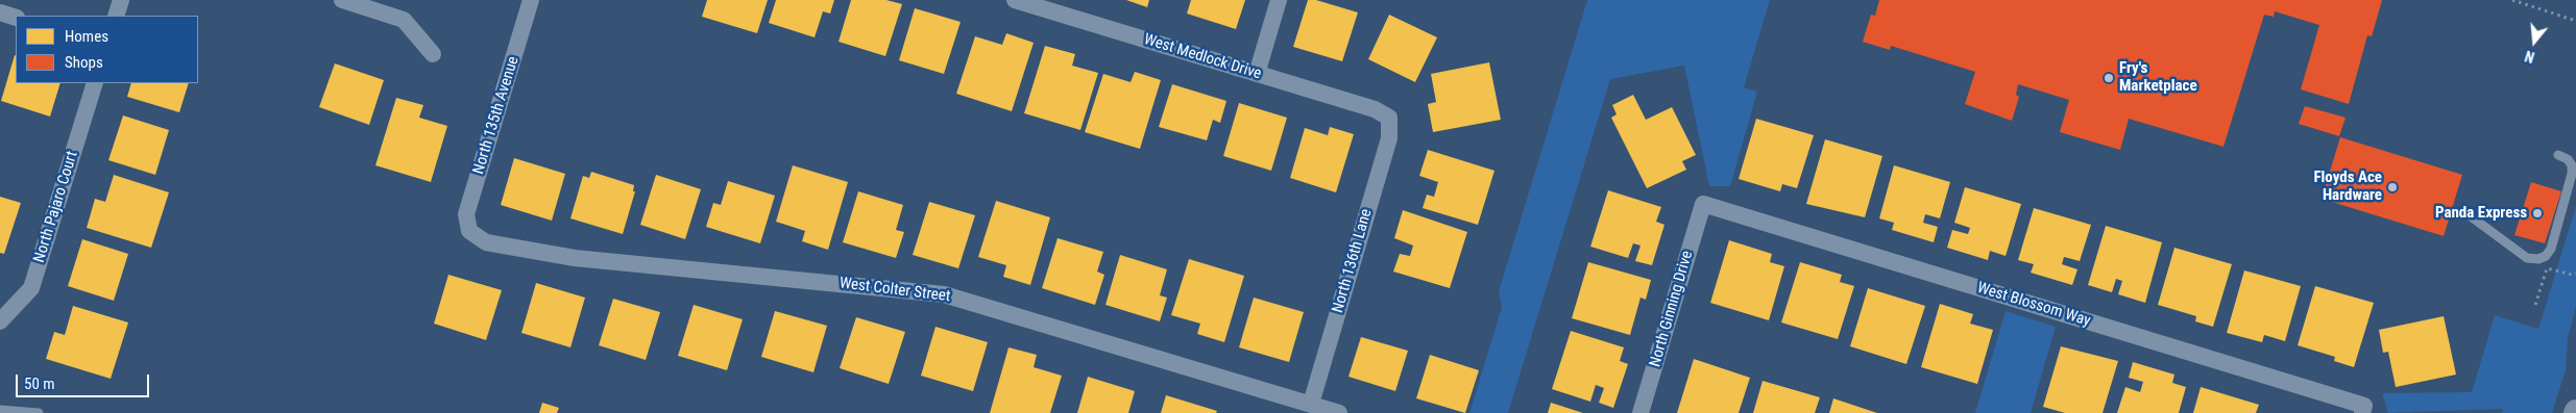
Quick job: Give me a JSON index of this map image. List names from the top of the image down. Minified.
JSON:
{"streets":{"street":["West Medlock Drive","North 135th Avenue","North Pajaro Court","North 136th Lane","West Colter Street","West Blossom Way","North Ginning Drive"]},"crossings":[["West Medlock Drive","North 136th Lane"],["North 135th Avenue","West Colter Street"],["North 136th Lane","West Colter Street"],["West Blossom Way","North Ginning Drive"]],"places":["Fry's Marketplace","Floyds Ace Hardware","Panda Express"],"legend":["Homes","Shops"],"scale_bar":"50 m","north":"bottom"}
